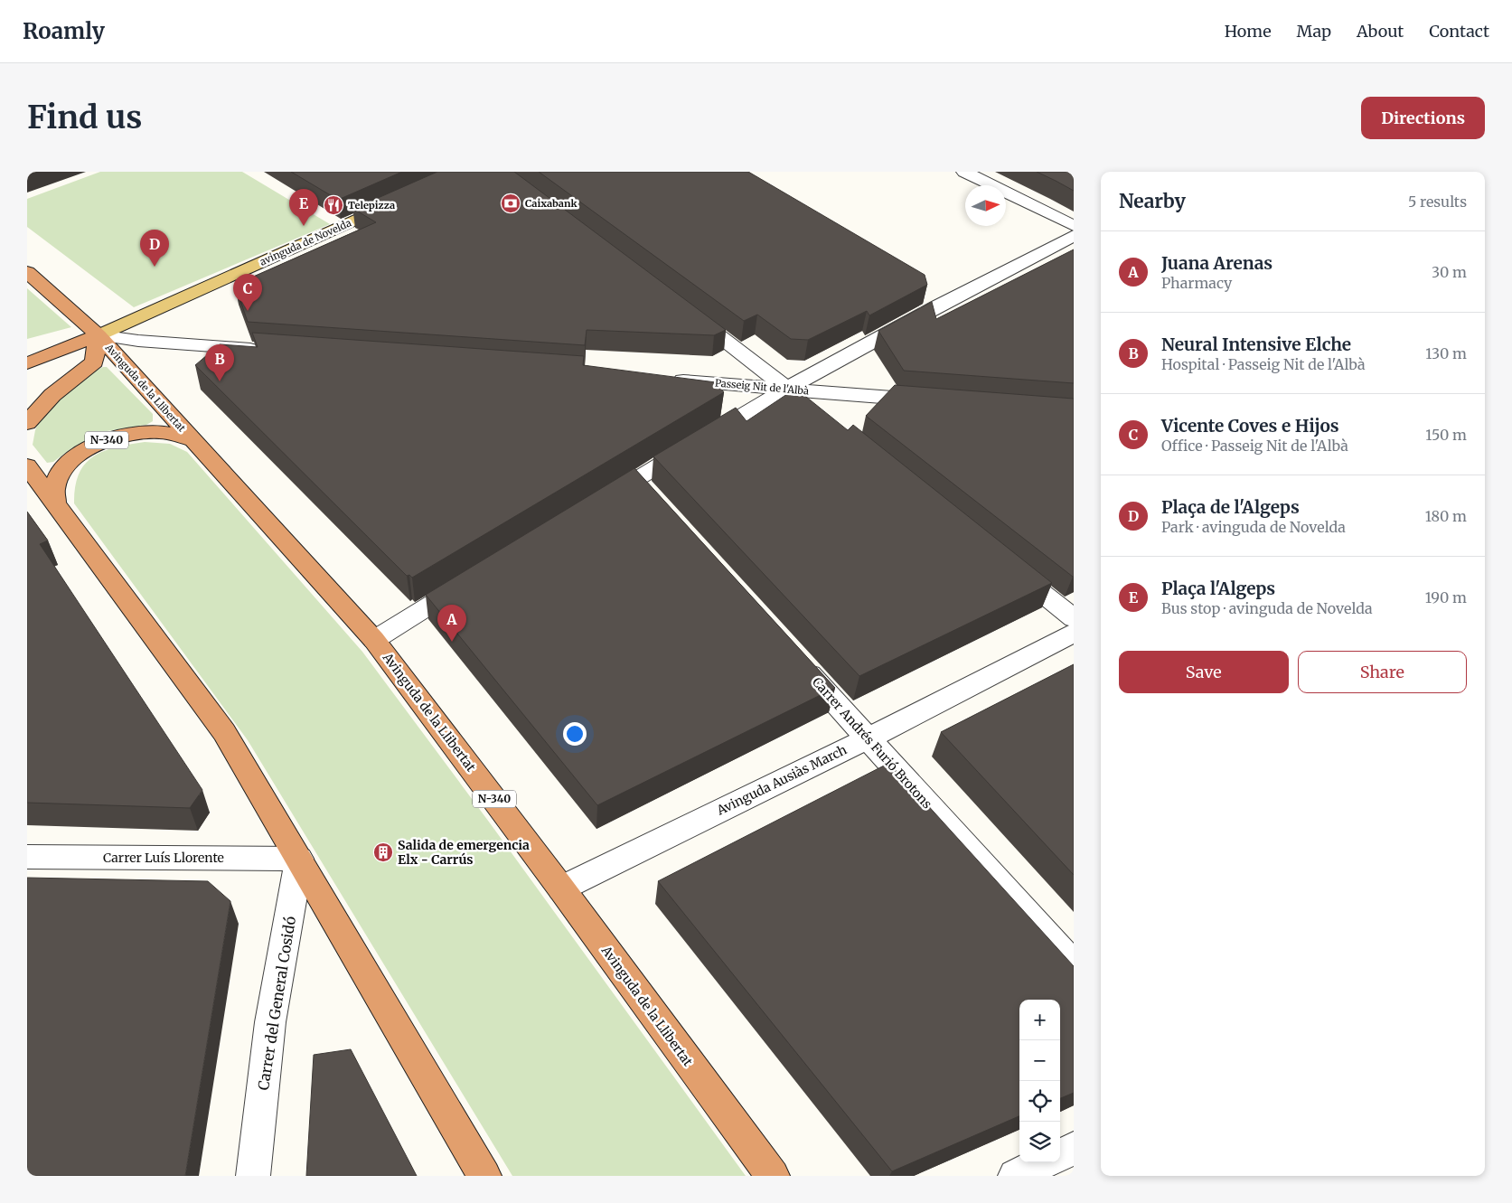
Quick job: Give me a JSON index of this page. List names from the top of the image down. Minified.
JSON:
{"streets":{"highway":["Avinguda de la Llibertat","N-340"],"main road":["avinguda de Novelda"],"street":["Passeig Nit de l'Albà","Carrer Andrés Furió Brotons","Avinguda Ausiàs March","Carrer Luís Llorente","Carrer del General Cosidó"]},"crossings":[["avinguda de Novelda","Avinguda de la Llibertat"],["Avinguda de la Llibertat","Avinguda Ausiàs March"],["Carrer Andrés Furió Brotons","Avinguda Ausiàs March"],["Carrer Luís Llorente","Carrer del General Cosidó"]],"places":{"bank":["Caixabank"],"restaurant":["Telepizza"],"building":["Salida de emergencia Elx - Carrús"]},"north":"right","page":{"header":"Roamly","nav":["Home","Map","About","Contact"],"buttons":["Directions",["Save","Share"]],"title":"Find us","heading":["Nearby","5 results"],"pins":["E","D","C","B","A"],"list":[{"mark":"A","name":"Juana Arenas","note":"Pharmacy","value":"30 m"},{"mark":"B","name":"Neural Intensive Elche","note":"Hospital · Passeig Nit de l'Albà","value":"130 m"},{"mark":"C","name":"Vicente Coves e Hijos","note":"Office · Passeig Nit de l'Albà","value":"150 m"},{"mark":"D","name":"Plaça de l'Algeps","note":"Park · avinguda de Novelda","value":"180 m"},{"mark":"E","name":"Plaça l'Algeps","note":"Bus stop · avinguda de Novelda","value":"190 m"}],"map_buttons":["+","−"]}}
